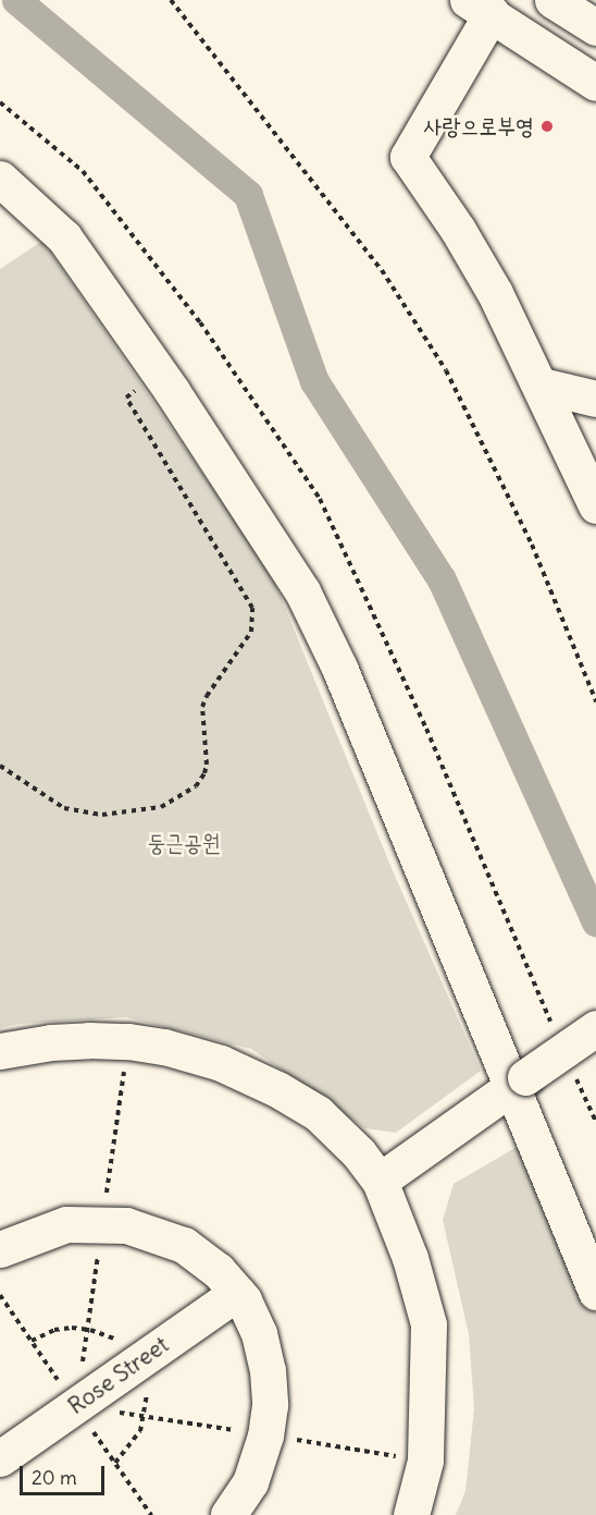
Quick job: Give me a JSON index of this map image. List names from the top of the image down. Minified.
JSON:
{"streets":{"street":["Rose Street"]},"parks":["둥근공원"],"places":["사랑으로부영"],"scale_bar":"20 m"}
